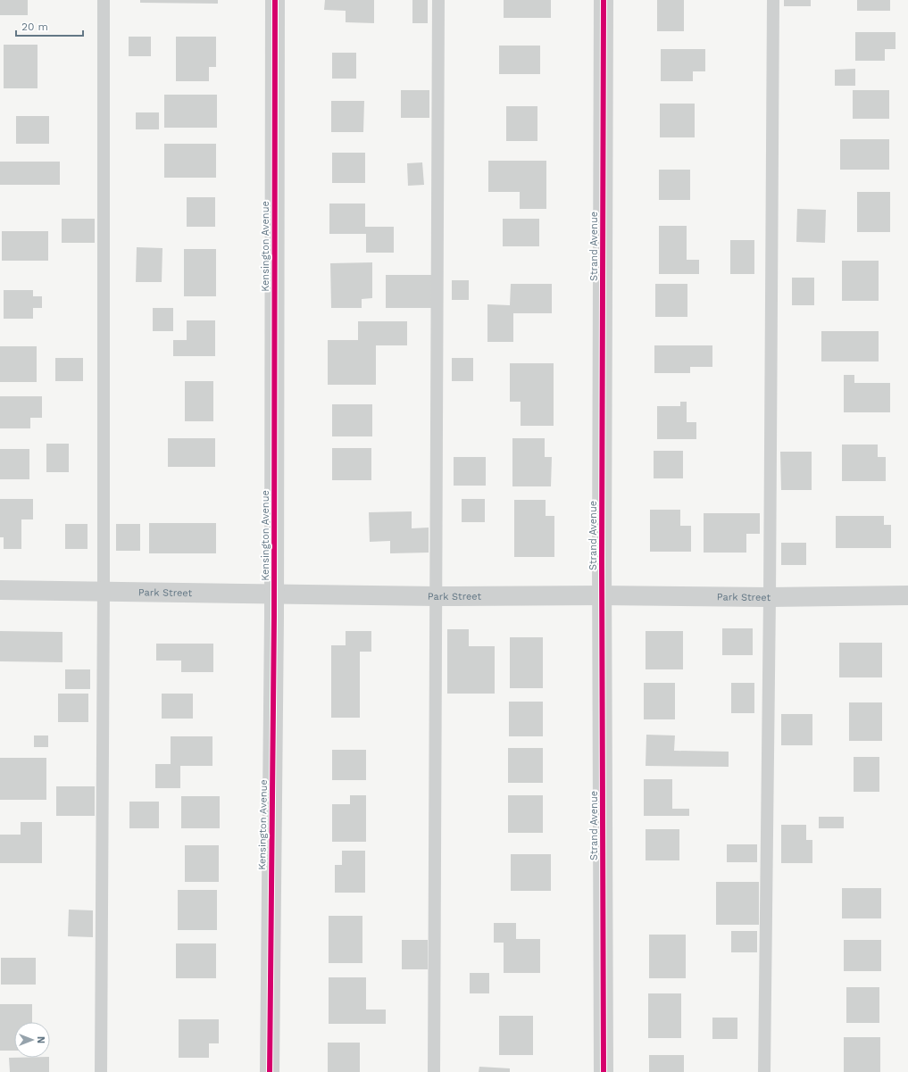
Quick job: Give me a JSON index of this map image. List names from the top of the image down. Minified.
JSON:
{"streets":{"street":["Kensington Avenue","Strand Avenue","Park Street"]},"crossings":[["Kensington Avenue","Park Street"],["Strand Avenue","Park Street"]],"scale_bar":"20 m","north":"right"}
